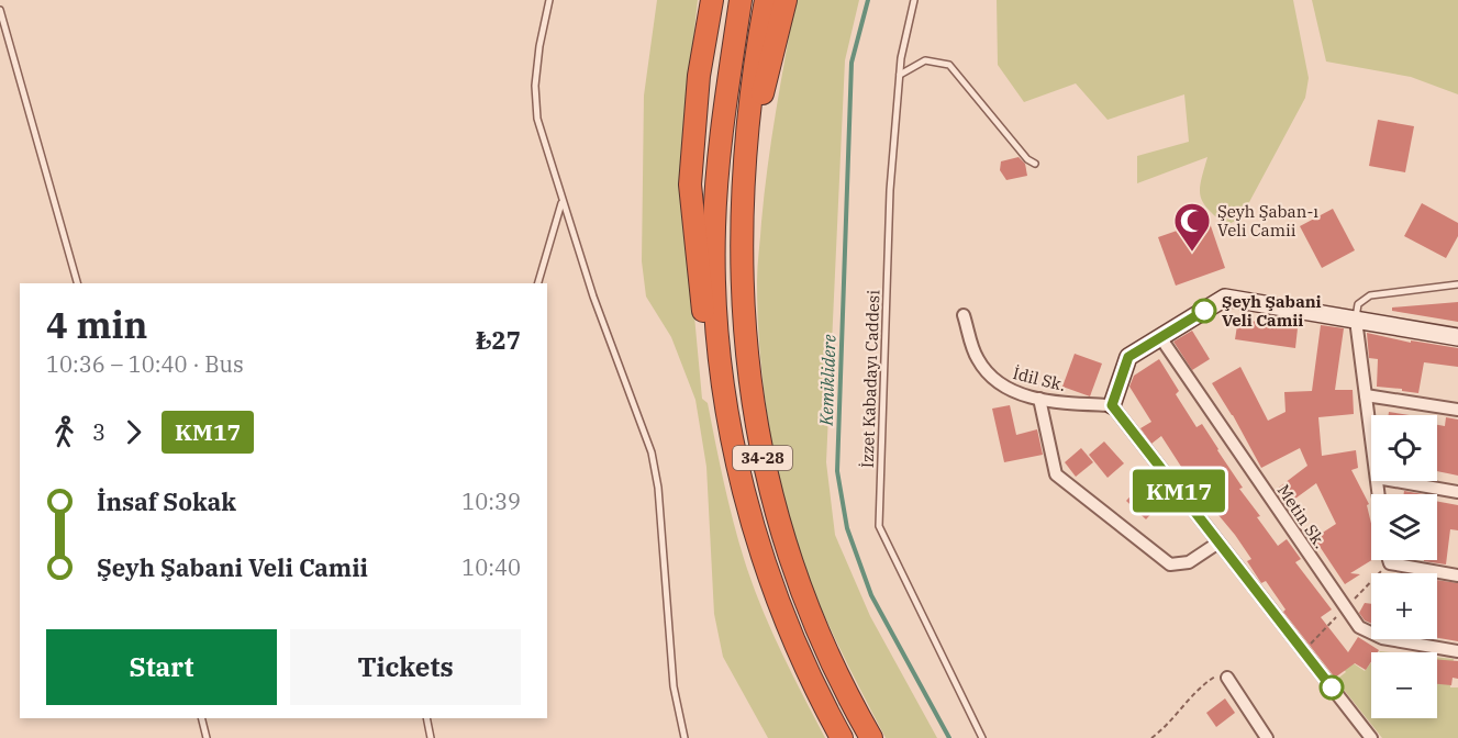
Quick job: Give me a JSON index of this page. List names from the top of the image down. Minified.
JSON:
{"streets":{"highway":["34-28"],"street":["İdil Sk.","Metin Sk."],"lane":["İzzet Kabadayı Caddesi"]},"water":["Kemiklidere"],"places":{"mosque":["Şeyh Şaban-ı Veli Camii"],"other":["Şeyh Şabani Veli Camii"]},"lines":["bus line KM17"],"page":{"on_map":"KM17","heading":["4 min","10:36 – 10:40 · Bus","₺27"],"legs":["3","KM17"],"map_buttons":["+","−"],"list":[{"name":"İnsaf Sokak","value":"10:39"},{"name":"Şeyh Şabani Veli Camii","value":"10:40"}],"buttons":["Start","Tickets"]}}
